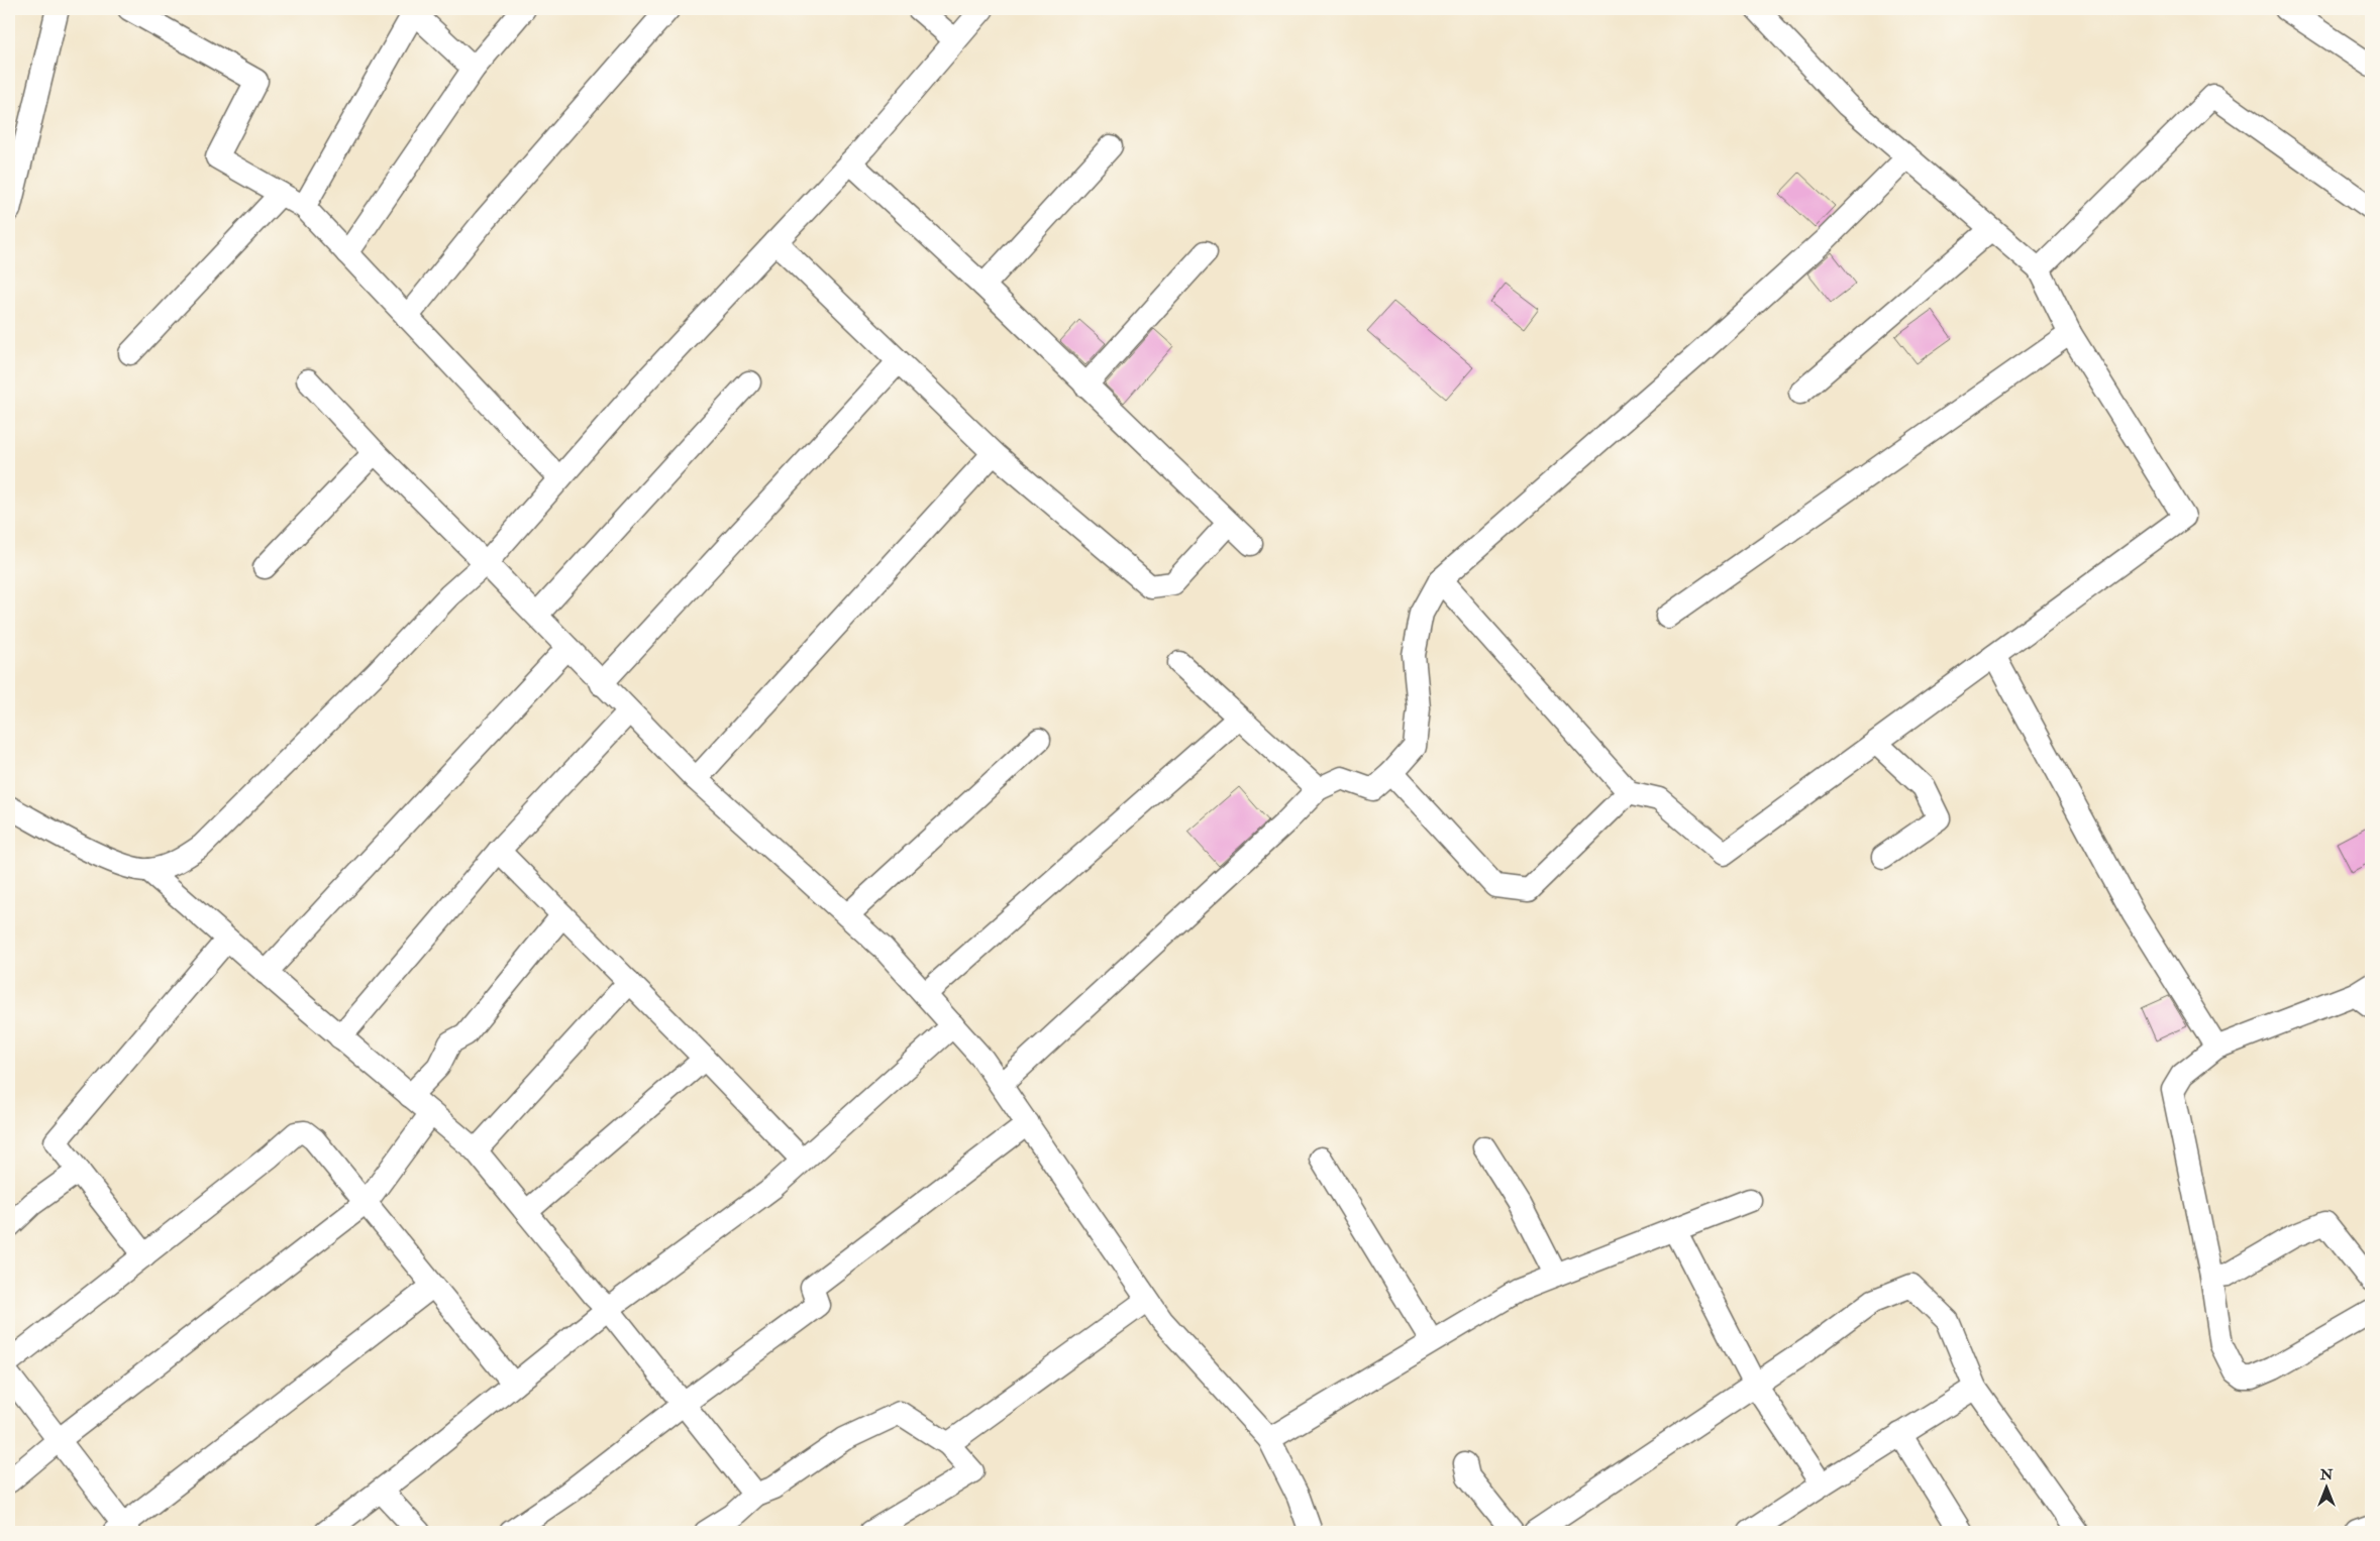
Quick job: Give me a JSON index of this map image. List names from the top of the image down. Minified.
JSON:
{"north":"top"}
